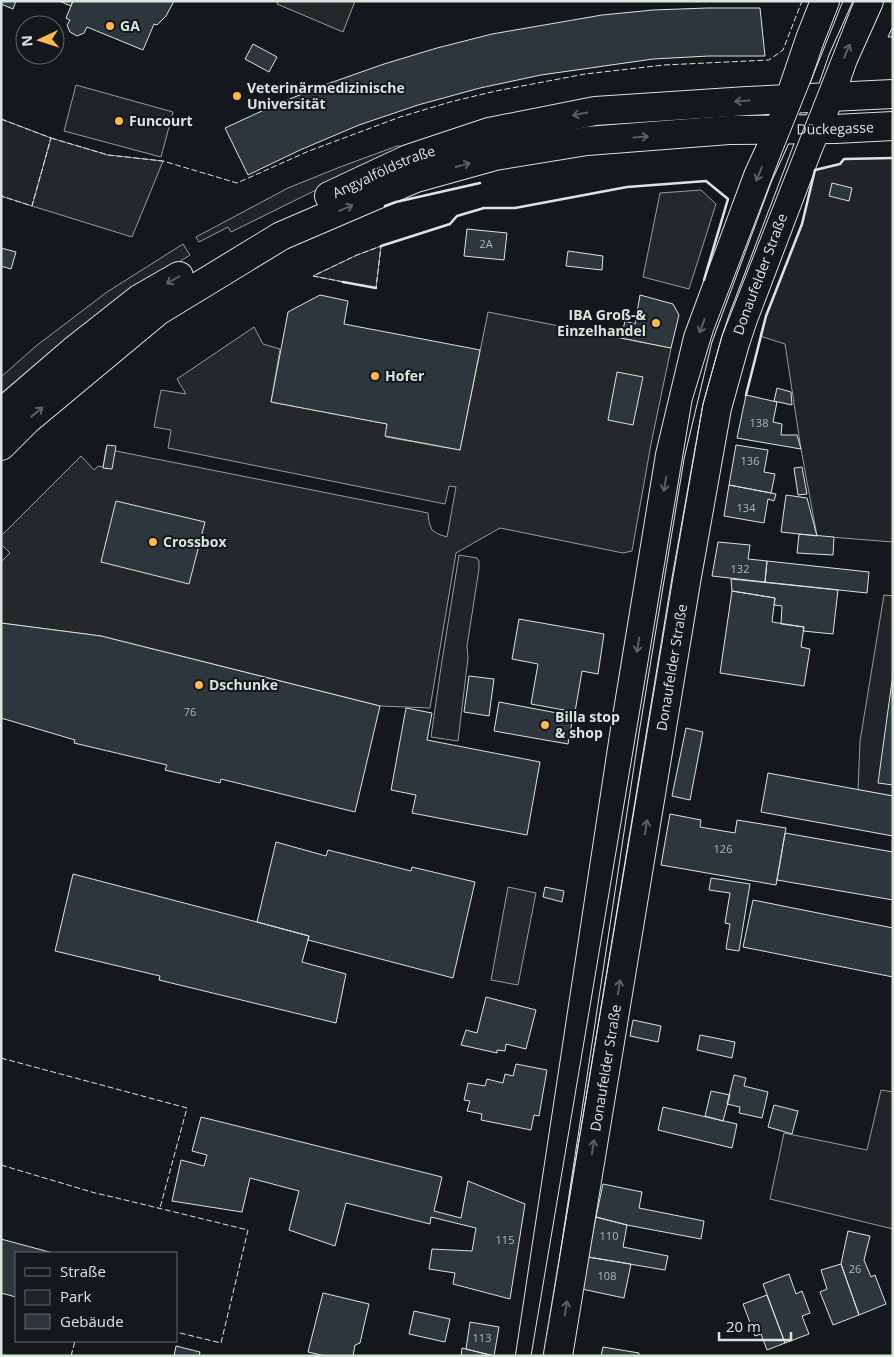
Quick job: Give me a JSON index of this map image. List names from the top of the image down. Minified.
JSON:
{"streets":{"main road":["Dückegasse","Angyalföldstraße","Donaufelder Straße"]},"crossings":[["Dückegasse","Angyalföldstraße"],["Dückegasse","Donaufelder Straße"],["Angyalföldstraße","Donaufelder Straße"]],"places":["GA","Veterinärmedizinische Universität","Funcourt","IBA Groß-& Einzelhandel","Hofer","Crossbox","Dschunke","Billa stop & shop"],"house_numbers":["2A","138","136","134","132","76","126","110","115","26","108","113"],"legend":["Straße","Park","Gebäude"],"scale_bar":"20 m","north":"left"}
